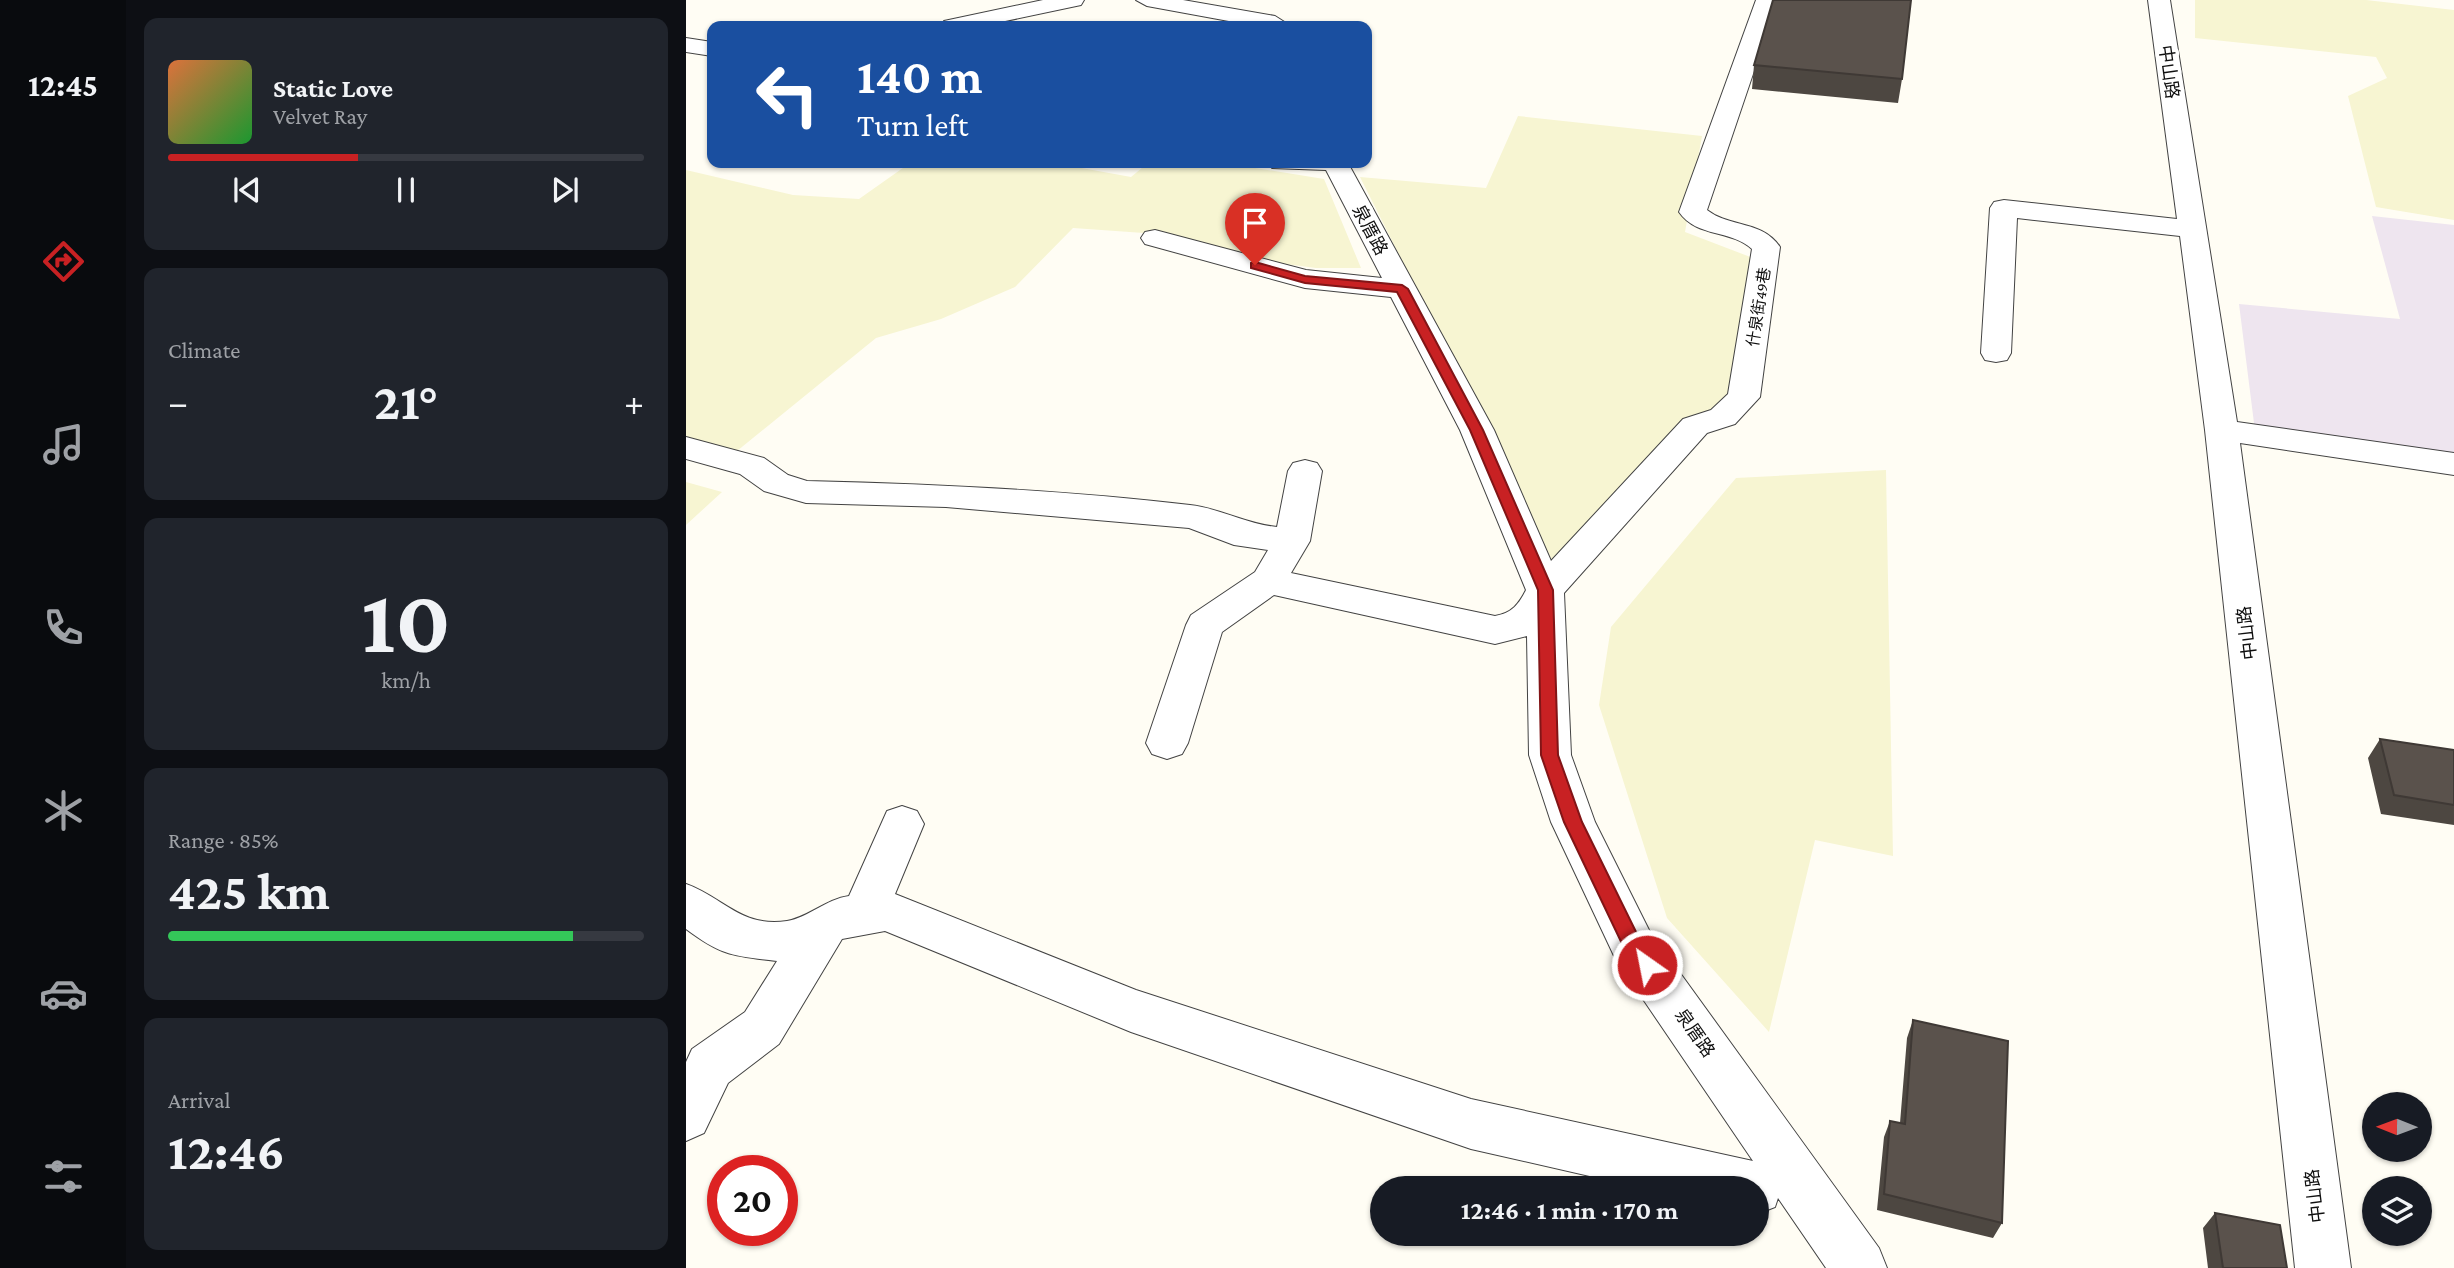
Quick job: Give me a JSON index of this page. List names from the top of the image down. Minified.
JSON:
{"streets":{"street":["中山路","泉厝路","什泉街49巷"]},"crossings":[["泉厝路","什泉街49巷"]],"north":"left","page":{"tabs":"12:45","turn":["140 m","Turn left"],"song":["Static Love","Velvet Ray"],"tile":["Climate",["10","km/h"],["Range · 85%","425 km"],["Arrival","12:46"]],"heat":["−","21°","+"],"limit":"20","trip":"12:46 · 1 min · 170 m"}}
